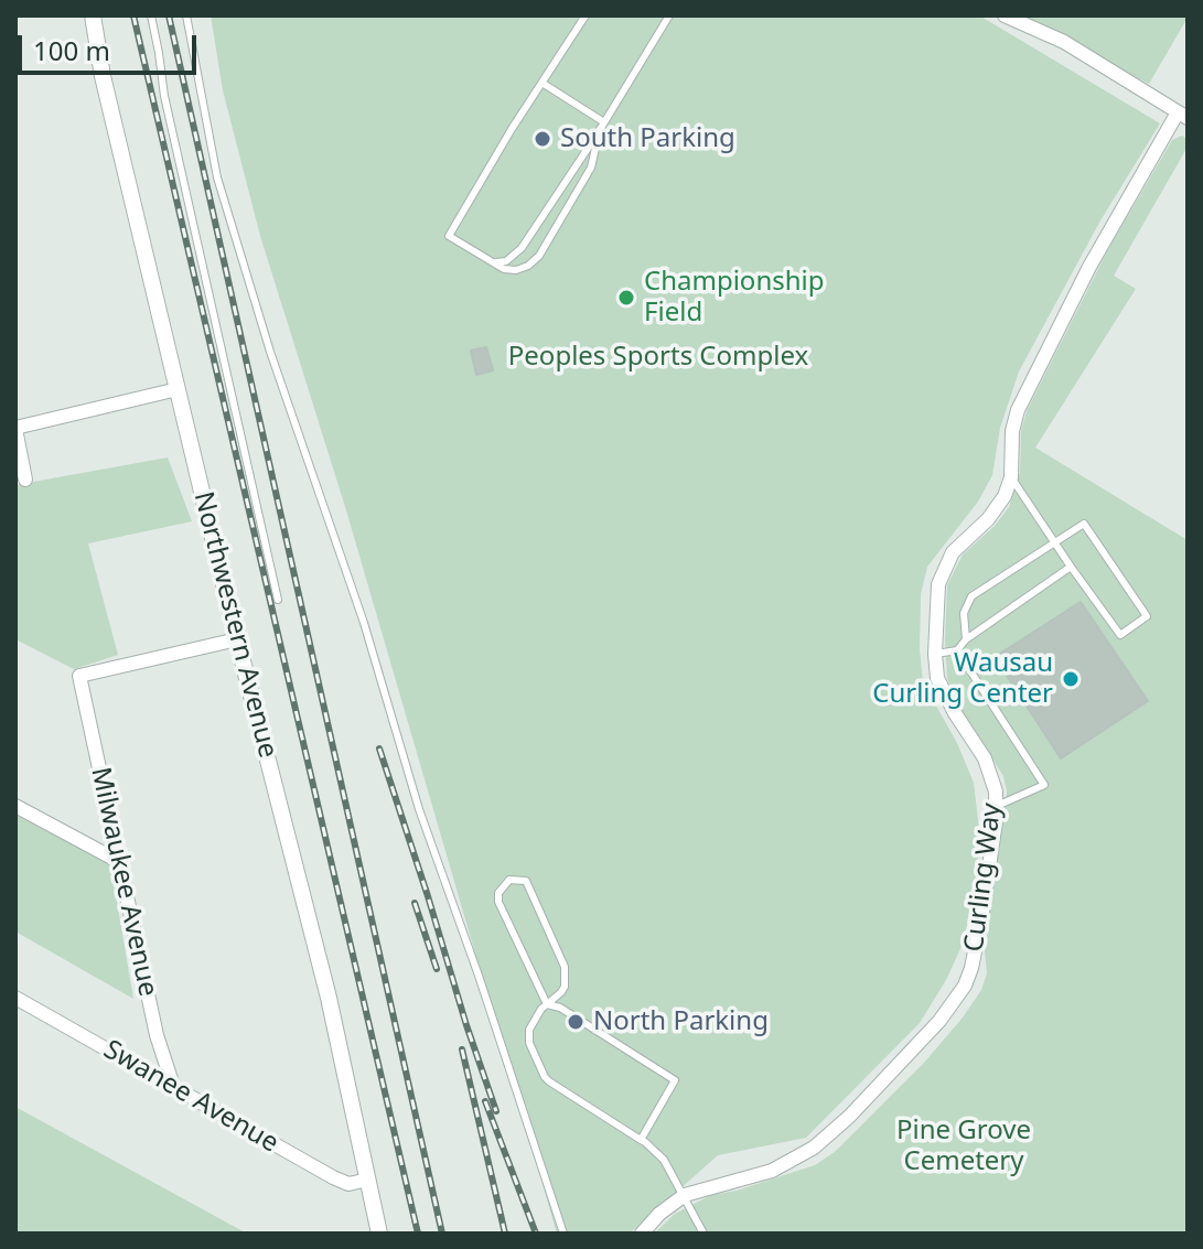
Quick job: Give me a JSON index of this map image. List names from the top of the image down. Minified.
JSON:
{"streets":{"street":["Northwestern Avenue","Curling Way","Milwaukee Avenue","Swanee Avenue"]},"crossings":[["Northwestern Avenue","Milwaukee Avenue"],["Northwestern Avenue","Swanee Avenue"],["Milwaukee Avenue","Swanee Avenue"]],"parks":["Peoples Sports Complex","Pine Grove Cemetery"],"places":["South Parking","Championship Field","Wausau Curling Center","North Parking"],"scale_bar":"100 m"}
